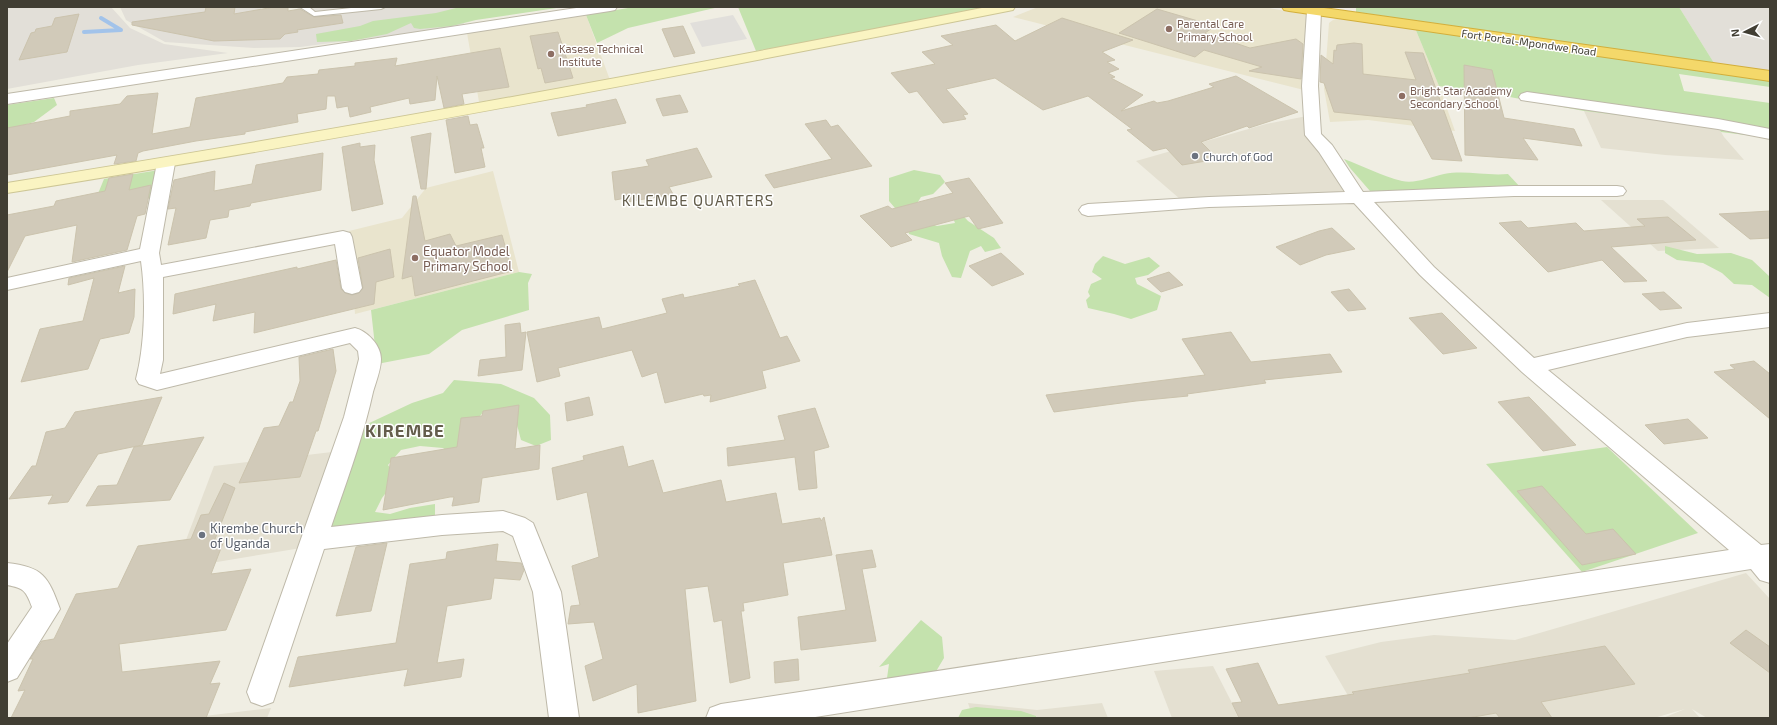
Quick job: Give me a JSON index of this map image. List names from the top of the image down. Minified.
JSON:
{"streets":{"highway":["Fort Portal-Mpondwe Road"]},"districts":["KILEMBE QUARTERS","KIREMBE"],"places":["Parental Care Primary School","Kasese Technical Institute","Bright Star Academy Secondary School","Church of God","Equator Model Primary School","Kirembe Church of Uganda"],"north":"left"}
